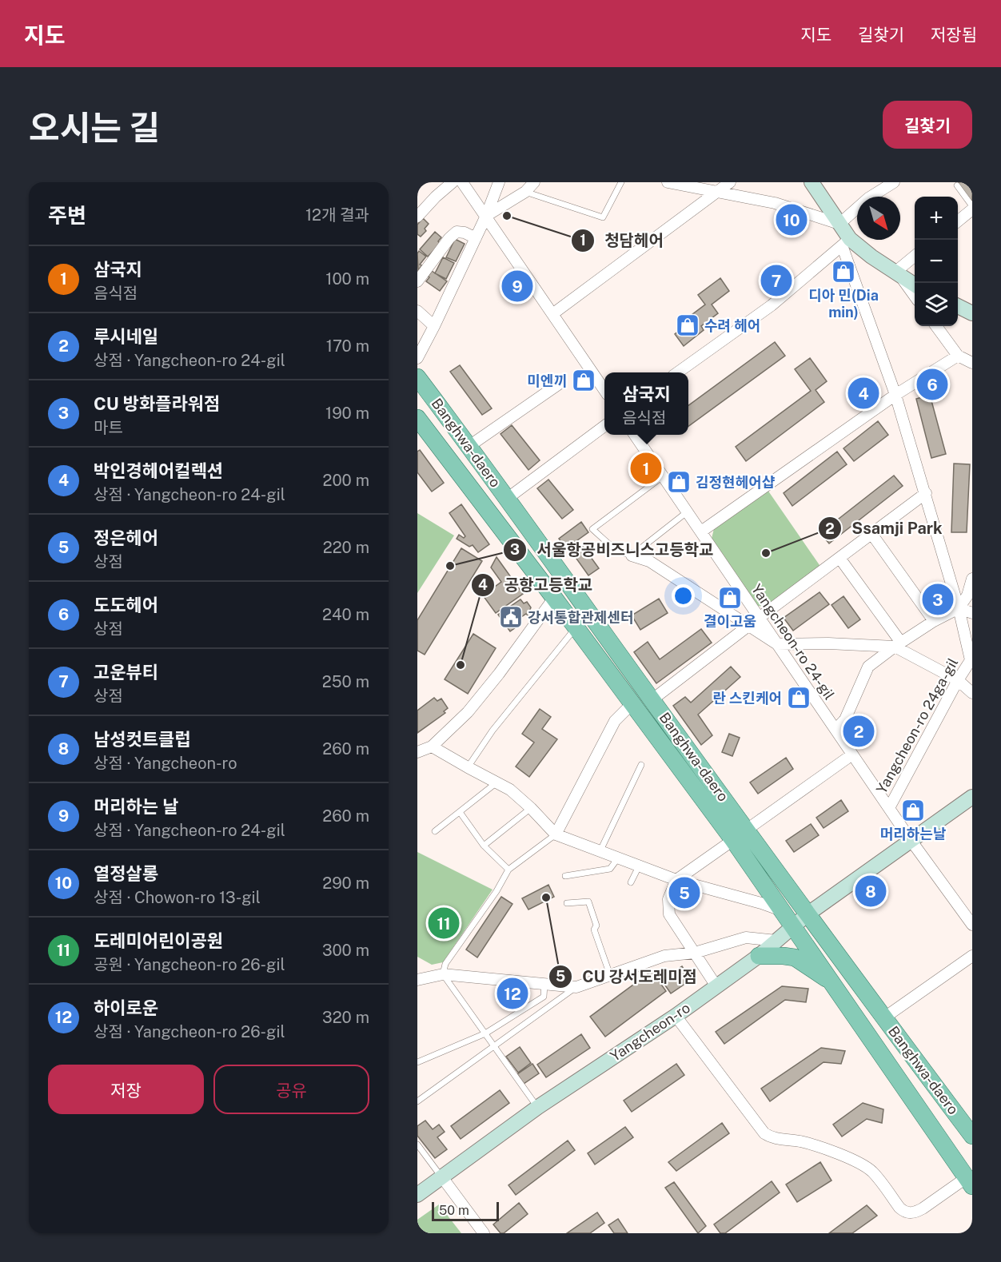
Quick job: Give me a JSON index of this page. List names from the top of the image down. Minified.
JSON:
{"streets":{"main road":["Banghwa-daero","Yangcheon-ro"],"street":["Yangcheon-ro 24-gil","Yangcheon-ro 24ga-gil"]},"crossings":[["Banghwa-daero","Yangcheon-ro"],["Yangcheon-ro 24-gil","Yangcheon-ro 24ga-gil"],["Yangcheon-ro 24-gil","Yangcheon-ro"]],"places":{"other":["청담헤어","Ssamji Park","서울항공비즈니스고등학교","공항고등학교","CU 강서도레미점"],"shop":["디아 민(Dia min)","수려 헤어","미엔끼","김정현헤어샵","결이고움","란 스킨케어","머리하는날"],"public building":["강서통합관제센터"]},"scale_bar":"50 m","north":"bottom right","page":{"header":"지도","nav":["지도","길찾기","저장됨"],"title":"오시는 길","buttons":["길찾기",["저장","공유"]],"heading":["주변","12개 결과"],"map_buttons":["+","−"],"pins":["10","7","9","6","4","1","3","2","8","5","11","12"],"list":[{"mark":"1","name":"삼국지","note":"음식점","value":"100 m"},{"mark":"2","name":"루시네일","note":"상점 · Yangcheon-ro 24-gil","value":"170 m"},{"mark":"3","name":"CU 방화플라워점","note":"마트","value":"190 m"},{"mark":"4","name":"박인경헤어컬렉션","note":"상점 · Yangcheon-ro 24-gil","value":"200 m"},{"mark":"5","name":"정은헤어","note":"상점","value":"220 m"},{"mark":"6","name":"도도헤어","note":"상점","value":"240 m"},{"mark":"7","name":"고운뷰티","note":"상점","value":"250 m"},{"mark":"8","name":"남성컷트클럽","note":"상점 · Yangcheon-ro","value":"260 m"},{"mark":"9","name":"머리하는 날","note":"상점 · Yangcheon-ro 24-gil","value":"260 m"},{"mark":"10","name":"열정살롱","note":"상점 · Chowon-ro 13-gil","value":"290 m"},{"mark":"11","name":"도레미어린이공원","note":"공원 · Yangcheon-ro 26-gil","value":"300 m"},{"mark":"12","name":"하이로운","note":"상점 · Yangcheon-ro 26-gil","value":"320 m"}],"popup":["삼국지","음식점"],"scale":"50 m"}}
